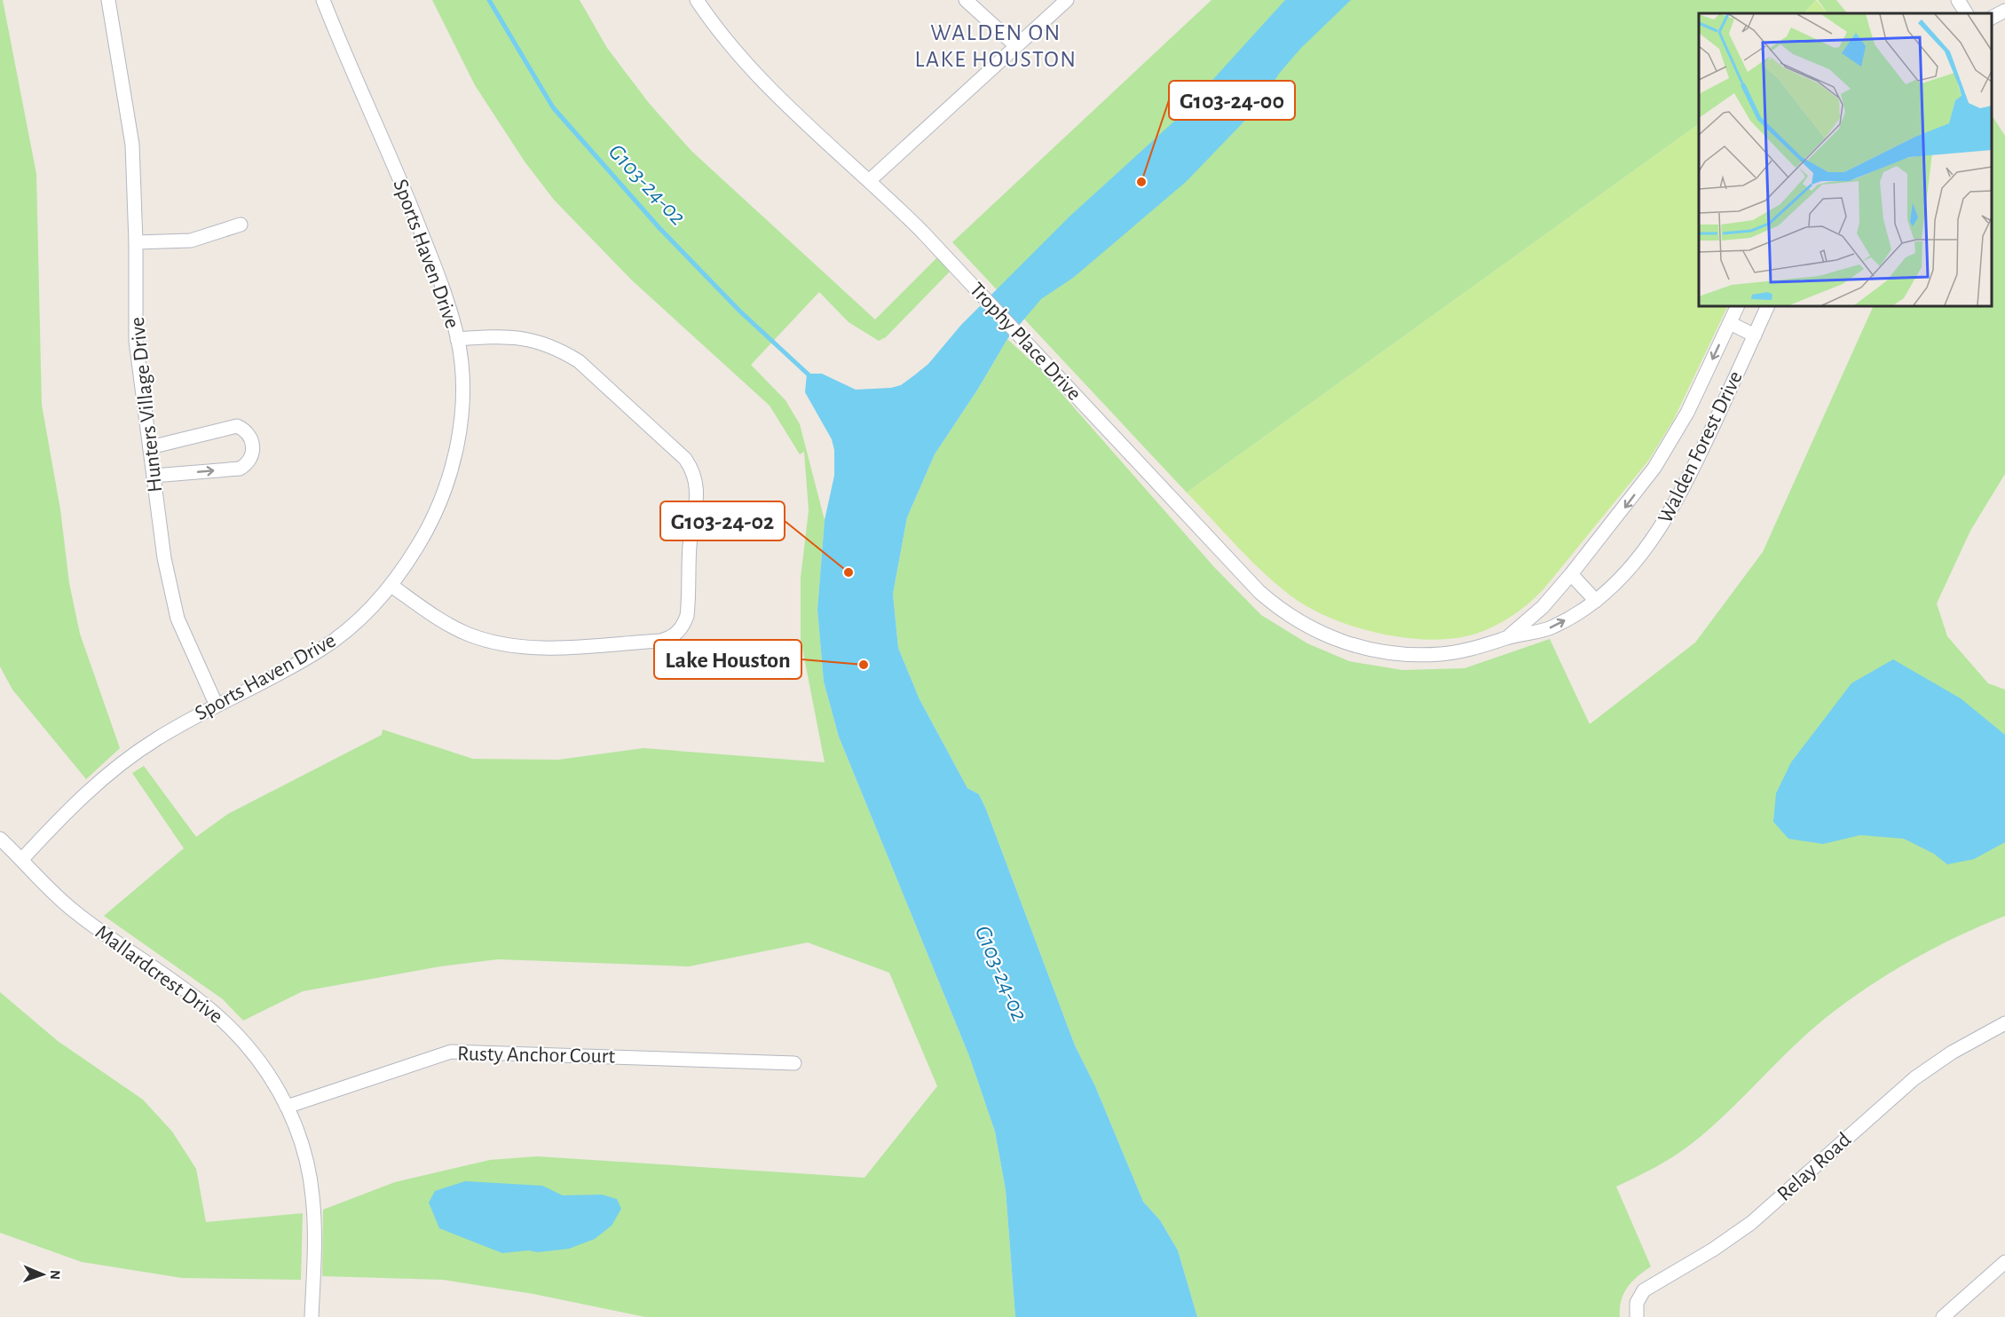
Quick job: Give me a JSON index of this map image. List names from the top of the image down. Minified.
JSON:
{"streets":{"street":["Sports Haven Drive","Trophy Place Drive","Hunters Village Drive","Walden Forest Drive","Mallardcrest Drive","Rusty Anchor Court","Relay Road"]},"crossings":[["Sports Haven Drive","Hunters Village Drive"],["Sports Haven Drive","Mallardcrest Drive"],["Trophy Place Drive","Walden Forest Drive"],["Mallardcrest Drive","Rusty Anchor Court"]],"districts":["WALDEN ON LAKE HOUSTON"],"water":["G103-24-02"],"places":["G103-24-00","G103-24-02","Lake Houston"],"north":"right"}
